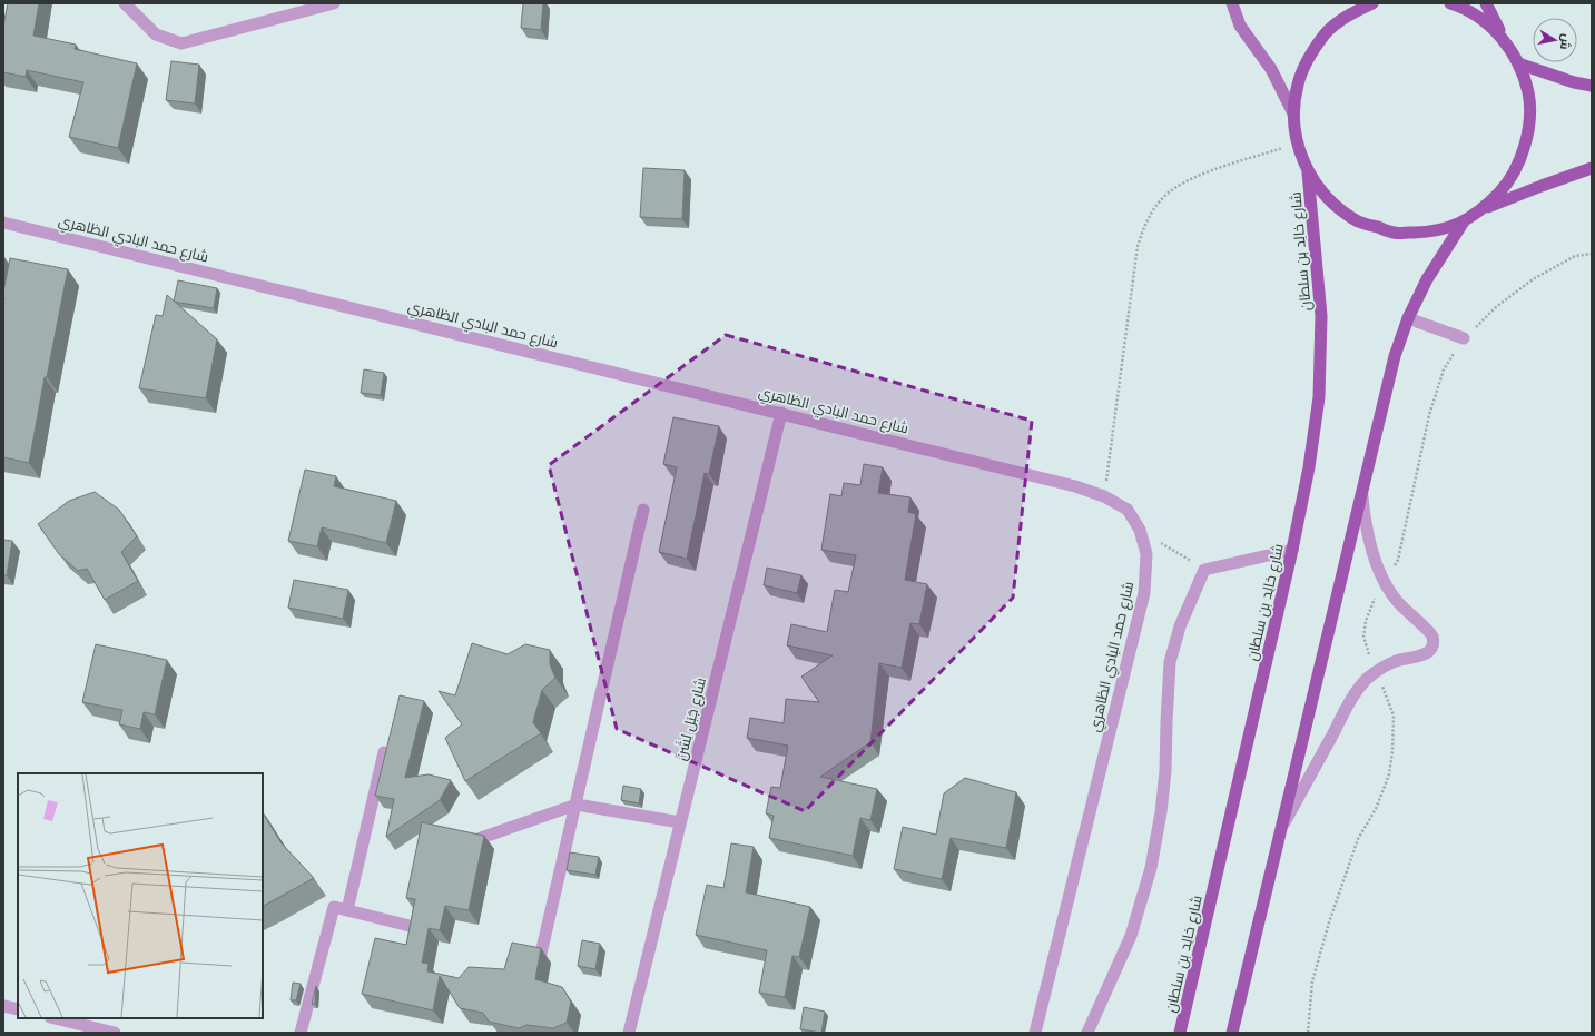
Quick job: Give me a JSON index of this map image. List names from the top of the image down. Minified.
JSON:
{"streets":{"main road":["شارع خالِد بن سلطان"],"street":["شارع حمد البادي الظاهري","شارع جَبَل لِشَن"]},"crossings":[["شارع حمد البادي الظاهري","شارع جَبَل لِشَن"]],"north":"right"}
